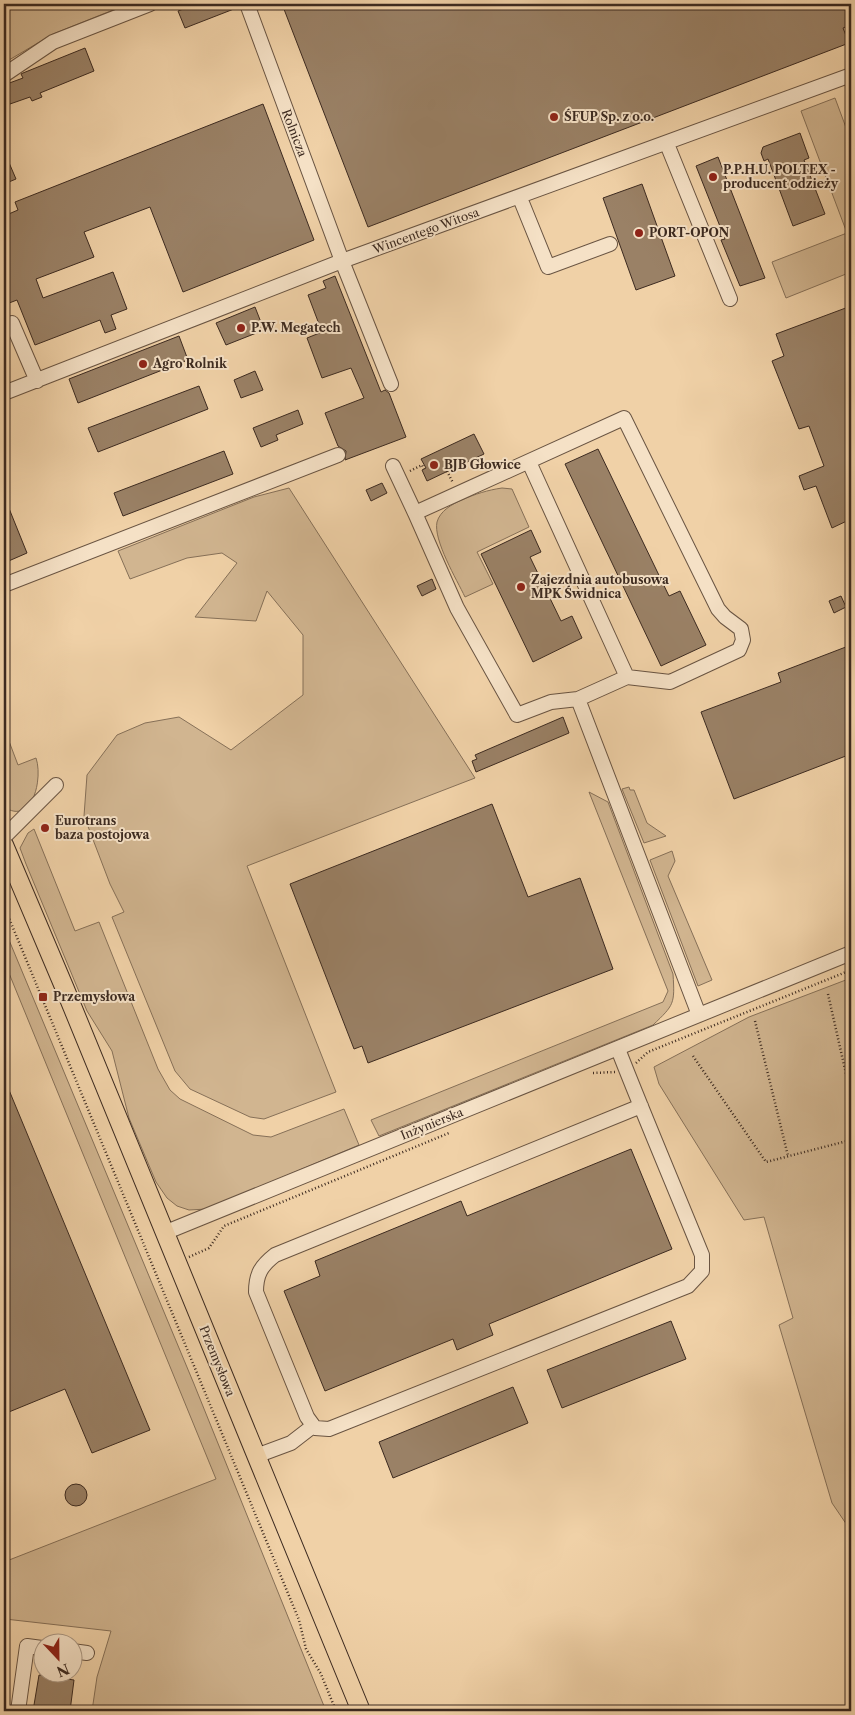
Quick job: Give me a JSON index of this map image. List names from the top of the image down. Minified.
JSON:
{"streets":{"main road":["Przemysłowa"],"street":["Rolnicza","Wincentego Witosa","Inżynierska"]},"crossings":[["Rolnicza","Wincentego Witosa"],["Inżynierska","Przemysłowa"]],"places":{"other":["ŚFUP Sp. z o.o.","P.P.H.U. POLTEX - producent odzieży","PORT-OPON","P.W. Megatech","Agro Rolnik","BJB Głowice","Zajezdnia autobusowa MPK Świdnica","Eurotrans baza postojowa"],"transit":["Przemysłowa"]},"north":"bottom"}
